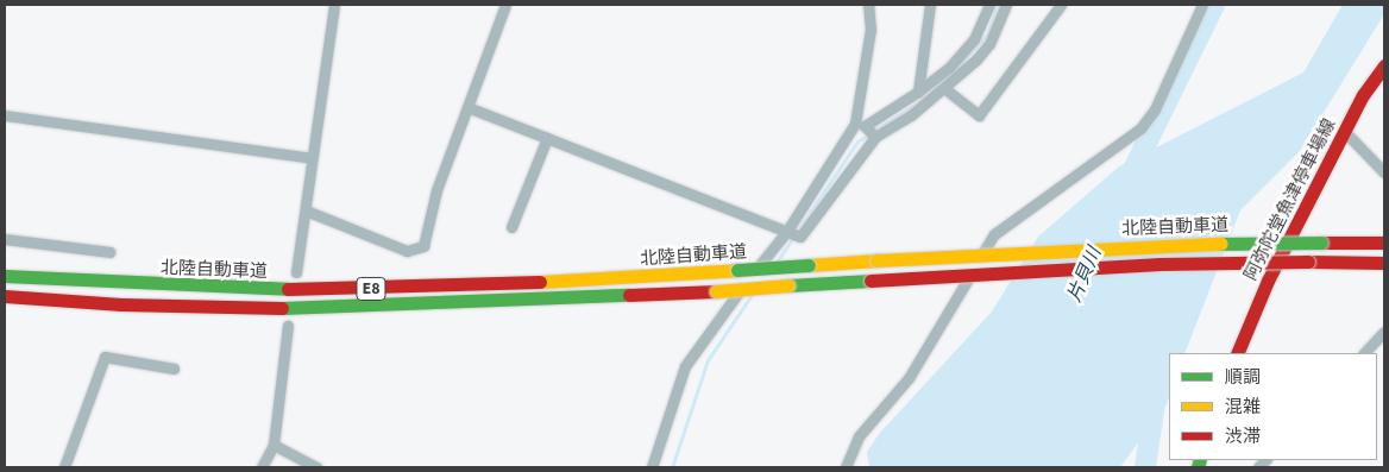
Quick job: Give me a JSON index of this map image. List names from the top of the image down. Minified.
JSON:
{"streets":{"main road":["阿弥陀堂魚津停車場線","北陸自動車道","E8"]},"water":["片貝川"],"legend":["順調","混雑","渋滞"]}
